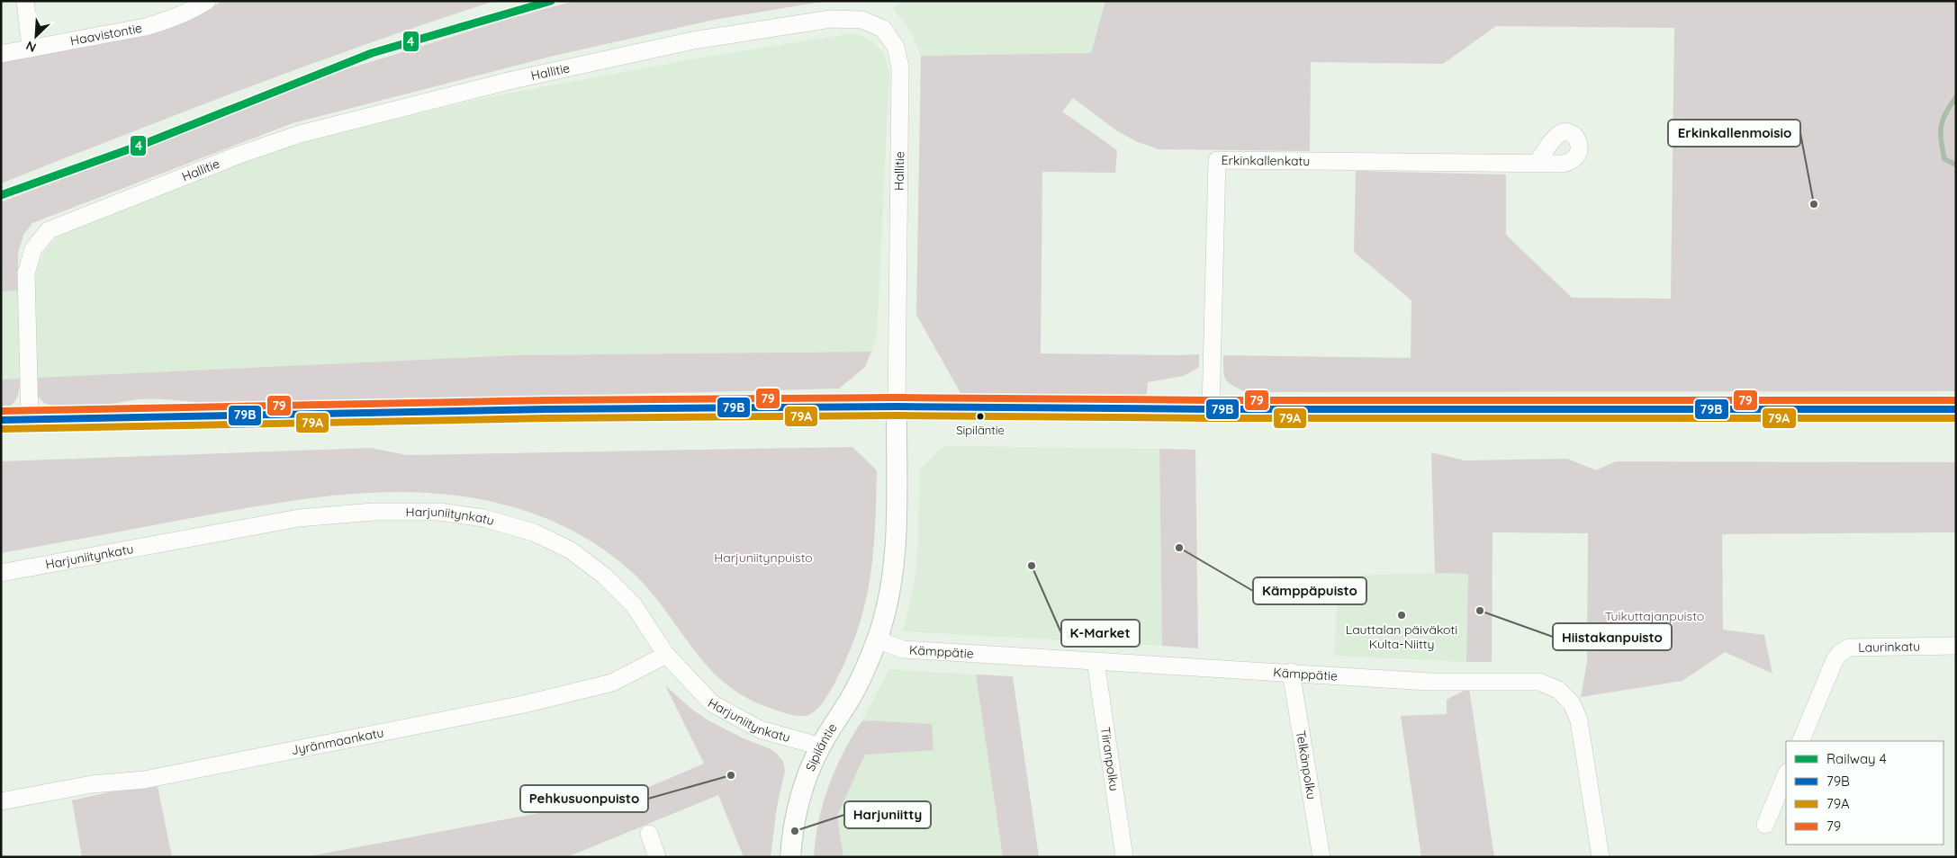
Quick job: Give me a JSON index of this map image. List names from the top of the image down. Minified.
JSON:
{"streets":{"street":["Haavistontie","Hallitie","Erkinkallenkatu","Harjuniitynkatu","Laurinkatu","Kämppätie","Jyränmaankatu","Sipiläntie","Tiiranpolku","Telkänpolku"]},"crossings":[["Hallitie","Sipiläntie"],["Harjuniitynkatu","Jyränmaankatu"],["Harjuniitynkatu","Sipiläntie"],["Kämppätie","Sipiläntie"],["Kämppätie","Tiiranpolku"],["Kämppätie","Telkänpolku"]],"parks":["Harjuniitynpuisto","Tuikuttajanpuisto"],"places":["Erkinkallenmoisio","Sipiläntie","Kämppäpuisto","K-Market","Hiistakanpuisto","Lauttalan päiväkoti Kulta-Niitty","Pehkusuonpuisto","Harjuniitty"],"lines":["rail line 4","transit line 79","transit line 79B","transit line 79A"],"legend":["Railway 4","79B","79A","79"],"north":"bottom left"}
